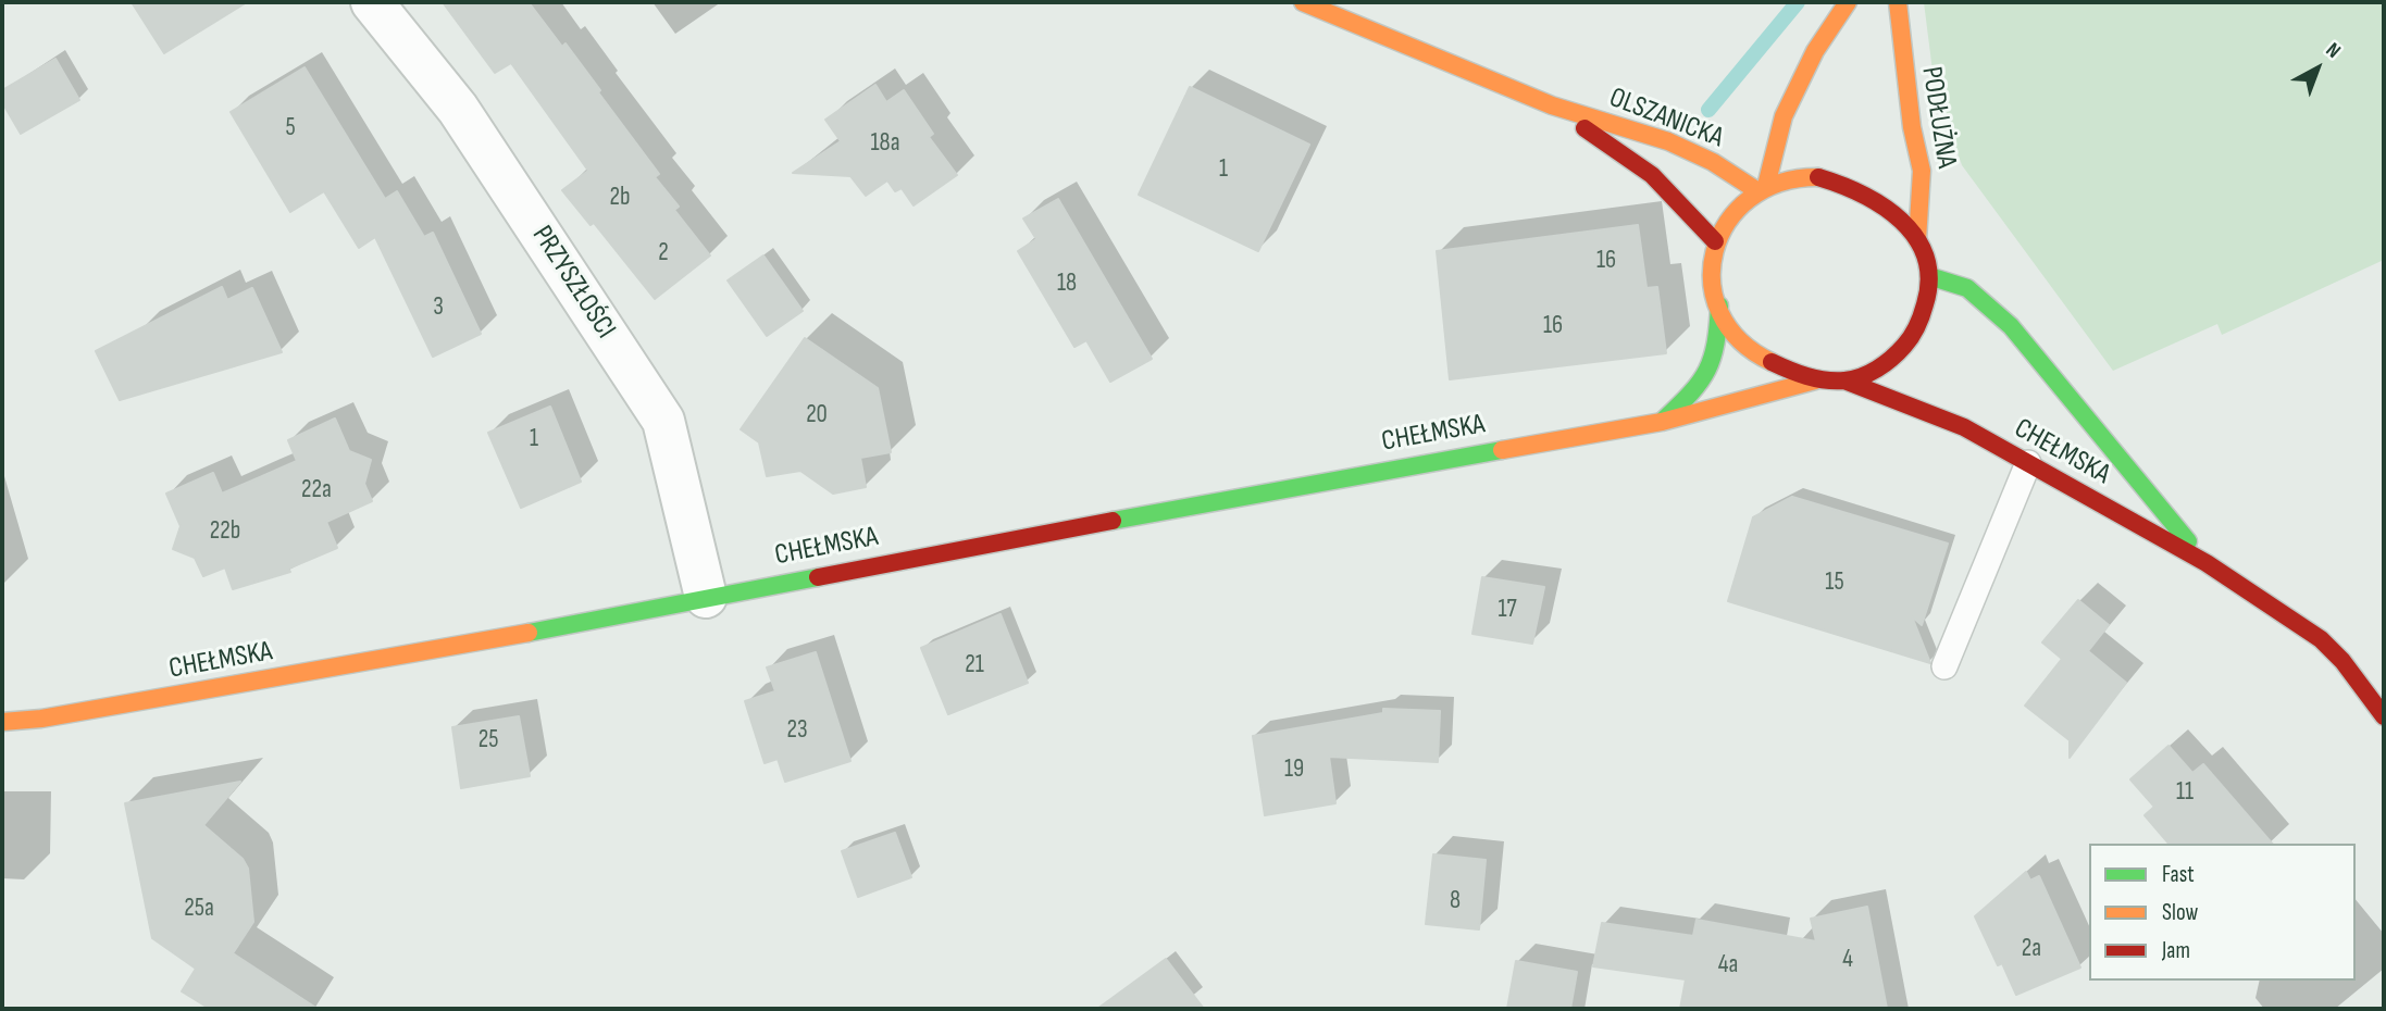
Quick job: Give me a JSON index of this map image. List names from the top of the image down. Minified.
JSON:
{"streets":{"street":["PODŁUŻNA","OLSZANICKA","PRZYSZŁOŚCI","CHEŁMSKA"]},"crossings":[["PODŁUŻNA","OLSZANICKA"],["PODŁUŻNA","CHEŁMSKA"],["OLSZANICKA","CHEŁMSKA"],["PRZYSZŁOŚCI","CHEŁMSKA"]],"house_numbers":["5","18a","1","2b","2","16","18","3","16","20","1","22a","22b","15","17","21","23","25","19","11","8","25a","2a","4","4a"],"legend":["Fast","Slow","Jam"],"north":"top right"}
